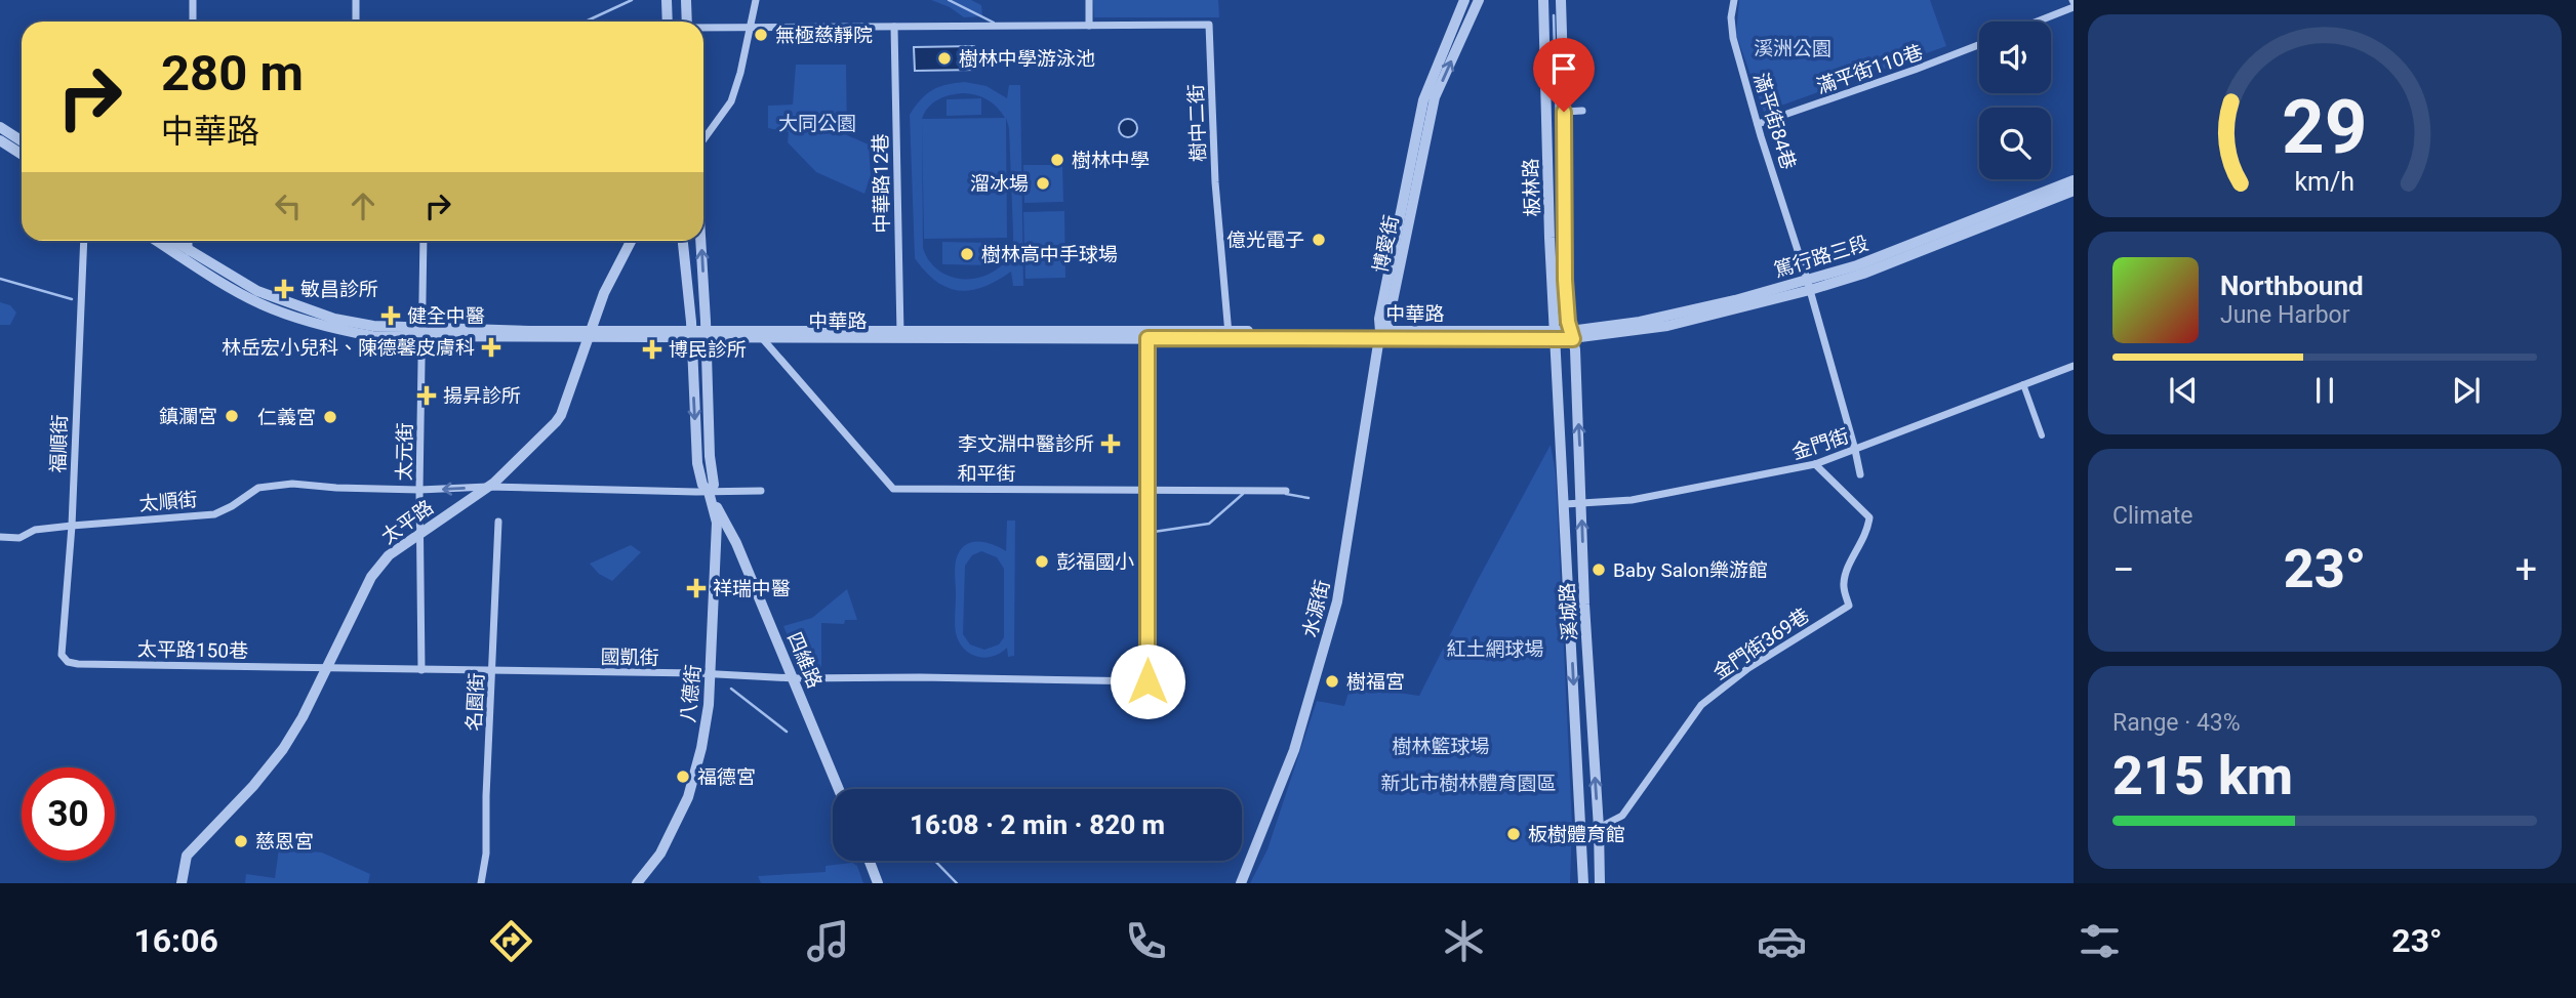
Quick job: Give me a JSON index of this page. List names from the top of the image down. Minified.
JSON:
{"streets":{"street":["滿平街110巷","滿平街84巷","樹中二街","中華路12巷","板林路","博愛街","篤行路三段","中華路","福順街","金門街","太元街","和平街","太順街","太平路","水源街","溪城路","金門街369巷","太平路150巷","國凱街","四維路","八德街","名園街"]},"crossings":[["滿平街110巷","滿平街84巷"],["滿平街84巷","篤行路三段"],["滿平街84巷","金門街"],["樹中二街","中華路"],["中華路12巷","中華路"],["板林路","篤行路三段"],["板林路","中華路"],["板林路","溪城路"],["博愛街","中華路"],["博愛街","水源街"],["篤行路三段","中華路"],["篤行路三段","溪城路"],["中華路","太元街"],["中華路","和平街"],["中華路","太平路"],["中華路","水源街"],["中華路","溪城路"],["中華路","八德街"],["福順街","太順街"],["福順街","太平路150巷"],["金門街","溪城路"],["金門街","金門街369巷"],["太元街","太順街"],["太元街","太平路"],["太元街","國凱街"],["和平街","國凱街"],["太順街","太平路"],["太平路","太平路150巷"],["太平路","國凱街"],["溪城路","金門街369巷"],["太平路150巷","國凱街"],["國凱街","四維路"],["國凱街","八德街"],["國凱街","名園街"],["四維路","八德街"]],"parks":["溪洲公園","大同公園","紅土網球場","樹林籃球場","新北市樹林體育園區"],"places":{"other":["無極慈靜院","樹林中學游泳池","樹林中學","溜冰場","億光電子","樹林高中手球場","鎮瀾宮","仁義宮","彭福國小","Baby Salon樂游館","樹福宮","福德宮","板樹體育館","慈恩宮"],"health":["敏昌診所","健全中醫","林岳宏小兒科、陳德馨皮膚科","博民診所","揚昇診所","李文淵中醫診所","祥瑞中醫"]},"page":{"turn":["280 m","中華路"],"song":["Northbound","June Harbor"],"tile":["Climate",["Range · 43%","215 km"]],"heat":["−","23°","+"],"limit":"30","trip":"16:08 · 2 min · 820 m","tabs":["16:06","23°"],"gauge":["29","km/h"]}}
